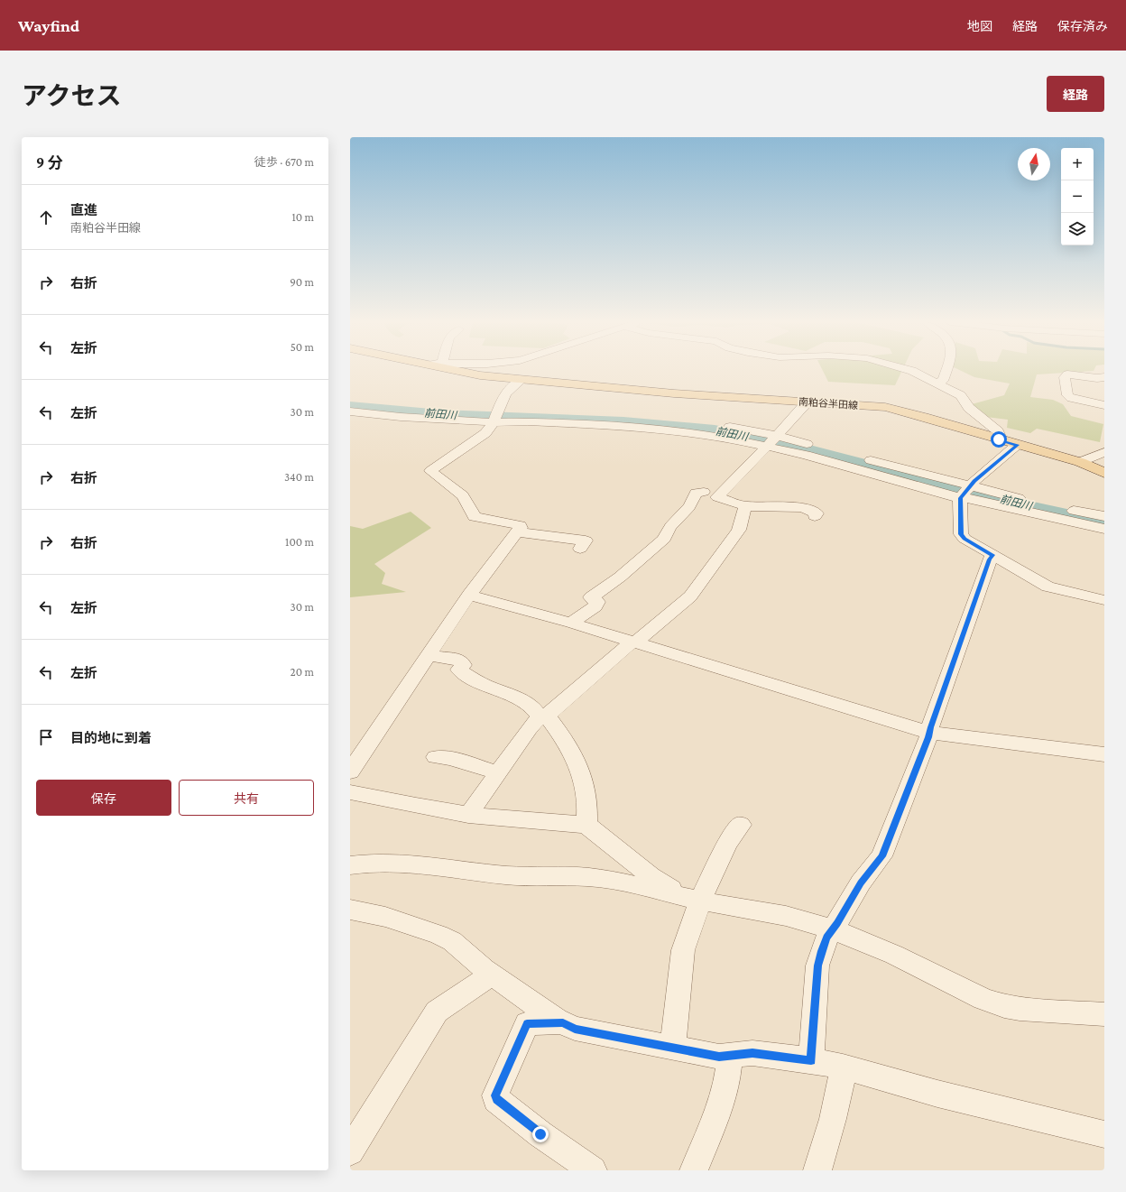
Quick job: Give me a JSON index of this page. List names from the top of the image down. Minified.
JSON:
{"streets":{"main road":["南粕谷半田線"]},"water":["前田川"],"north":"top","page":{"header":"Wayfind","nav":["地図","経路","保存済み"],"title":"アクセス","buttons":["経路",["保存","共有"]],"heading":["9 分","徒歩 · 670 m"],"map_buttons":["+","−"],"list":[["直進","南粕谷半田線","10 m"],["右折","90 m"],["左折","50 m"],["左折","30 m"],["右折","340 m"],["右折","100 m"],["左折","30 m"],["左折","20 m"],"目的地に到着"]}}
